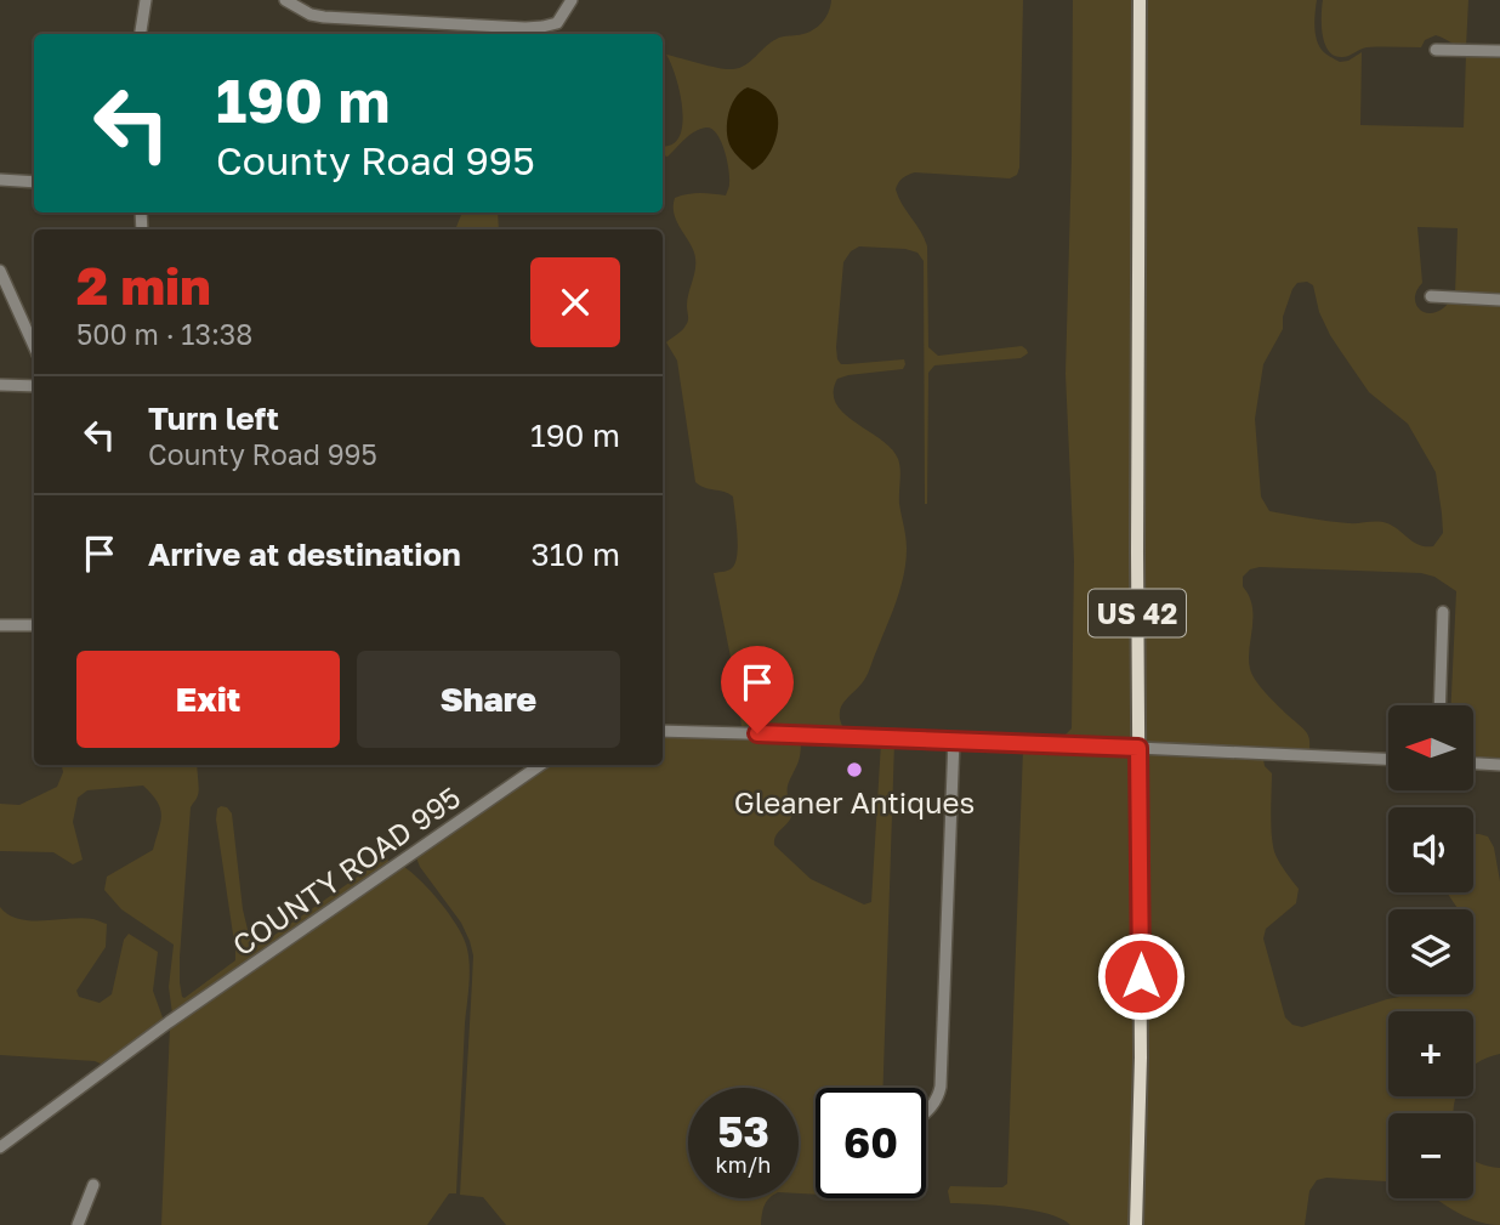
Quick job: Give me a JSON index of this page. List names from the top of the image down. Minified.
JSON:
{"streets":{"main road":["US 42"],"street":["COUNTY ROAD 995"]},"places":["Gleaner Antiques"],"north":"left","page":{"turn":["190 m","County Road 995"],"heading":["2 min","500 m · 13:38"],"list":[{"name":"Turn left","note":"County Road 995","value":"190 m"},{"name":"Arrive at destination","value":"310 m"}],"buttons":["Exit","Share"],"map_buttons":["+","−"],"speed":"53 km/h","limit":"60"}}
